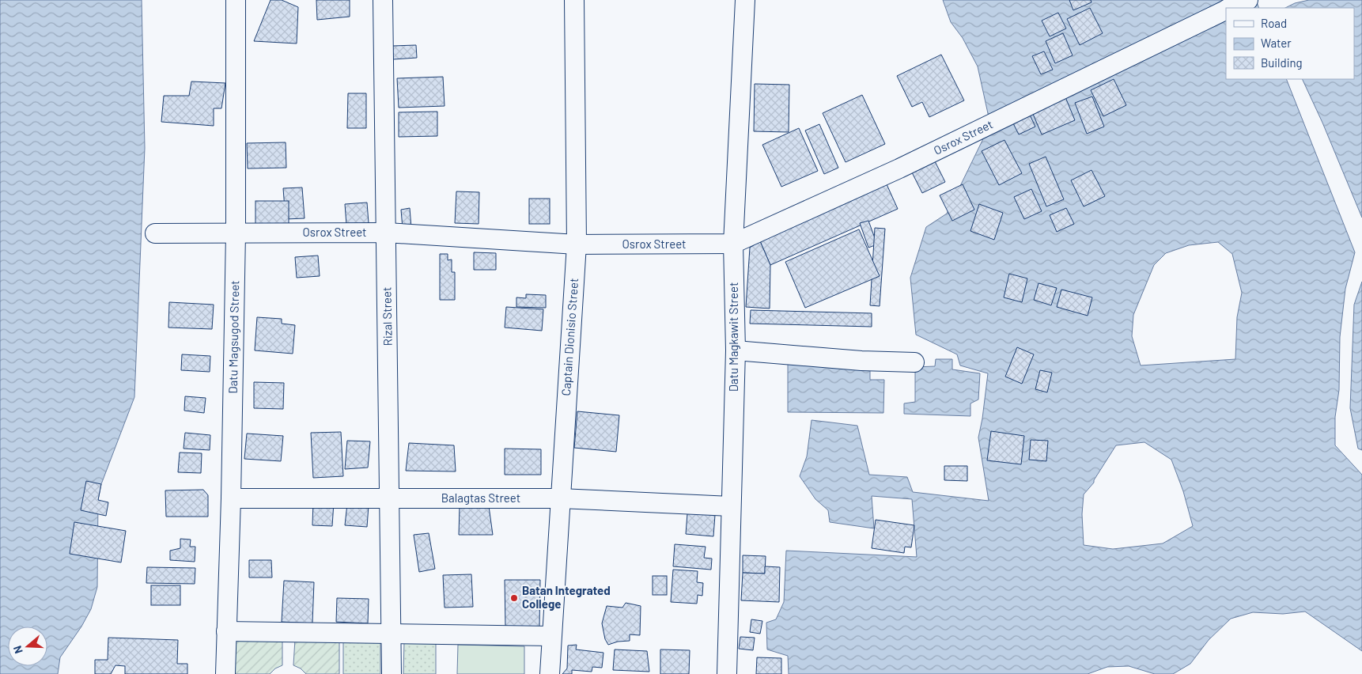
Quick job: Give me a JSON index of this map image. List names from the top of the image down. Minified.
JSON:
{"streets":{"street":["Osrox Street","Rizal Street","Datu Magsugod Street","Captain Dionisio Street","Datu Magkawit Street","Balagtas Street"]},"crossings":[["Osrox Street","Rizal Street"],["Osrox Street","Datu Magsugod Street"],["Osrox Street","Captain Dionisio Street"],["Osrox Street","Datu Magkawit Street"],["Rizal Street","Balagtas Street"],["Datu Magsugod Street","Balagtas Street"],["Captain Dionisio Street","Balagtas Street"],["Datu Magkawit Street","Balagtas Street"]],"places":["Batan Integrated College"],"legend":["Road","Water","Building"],"north":"left"}
